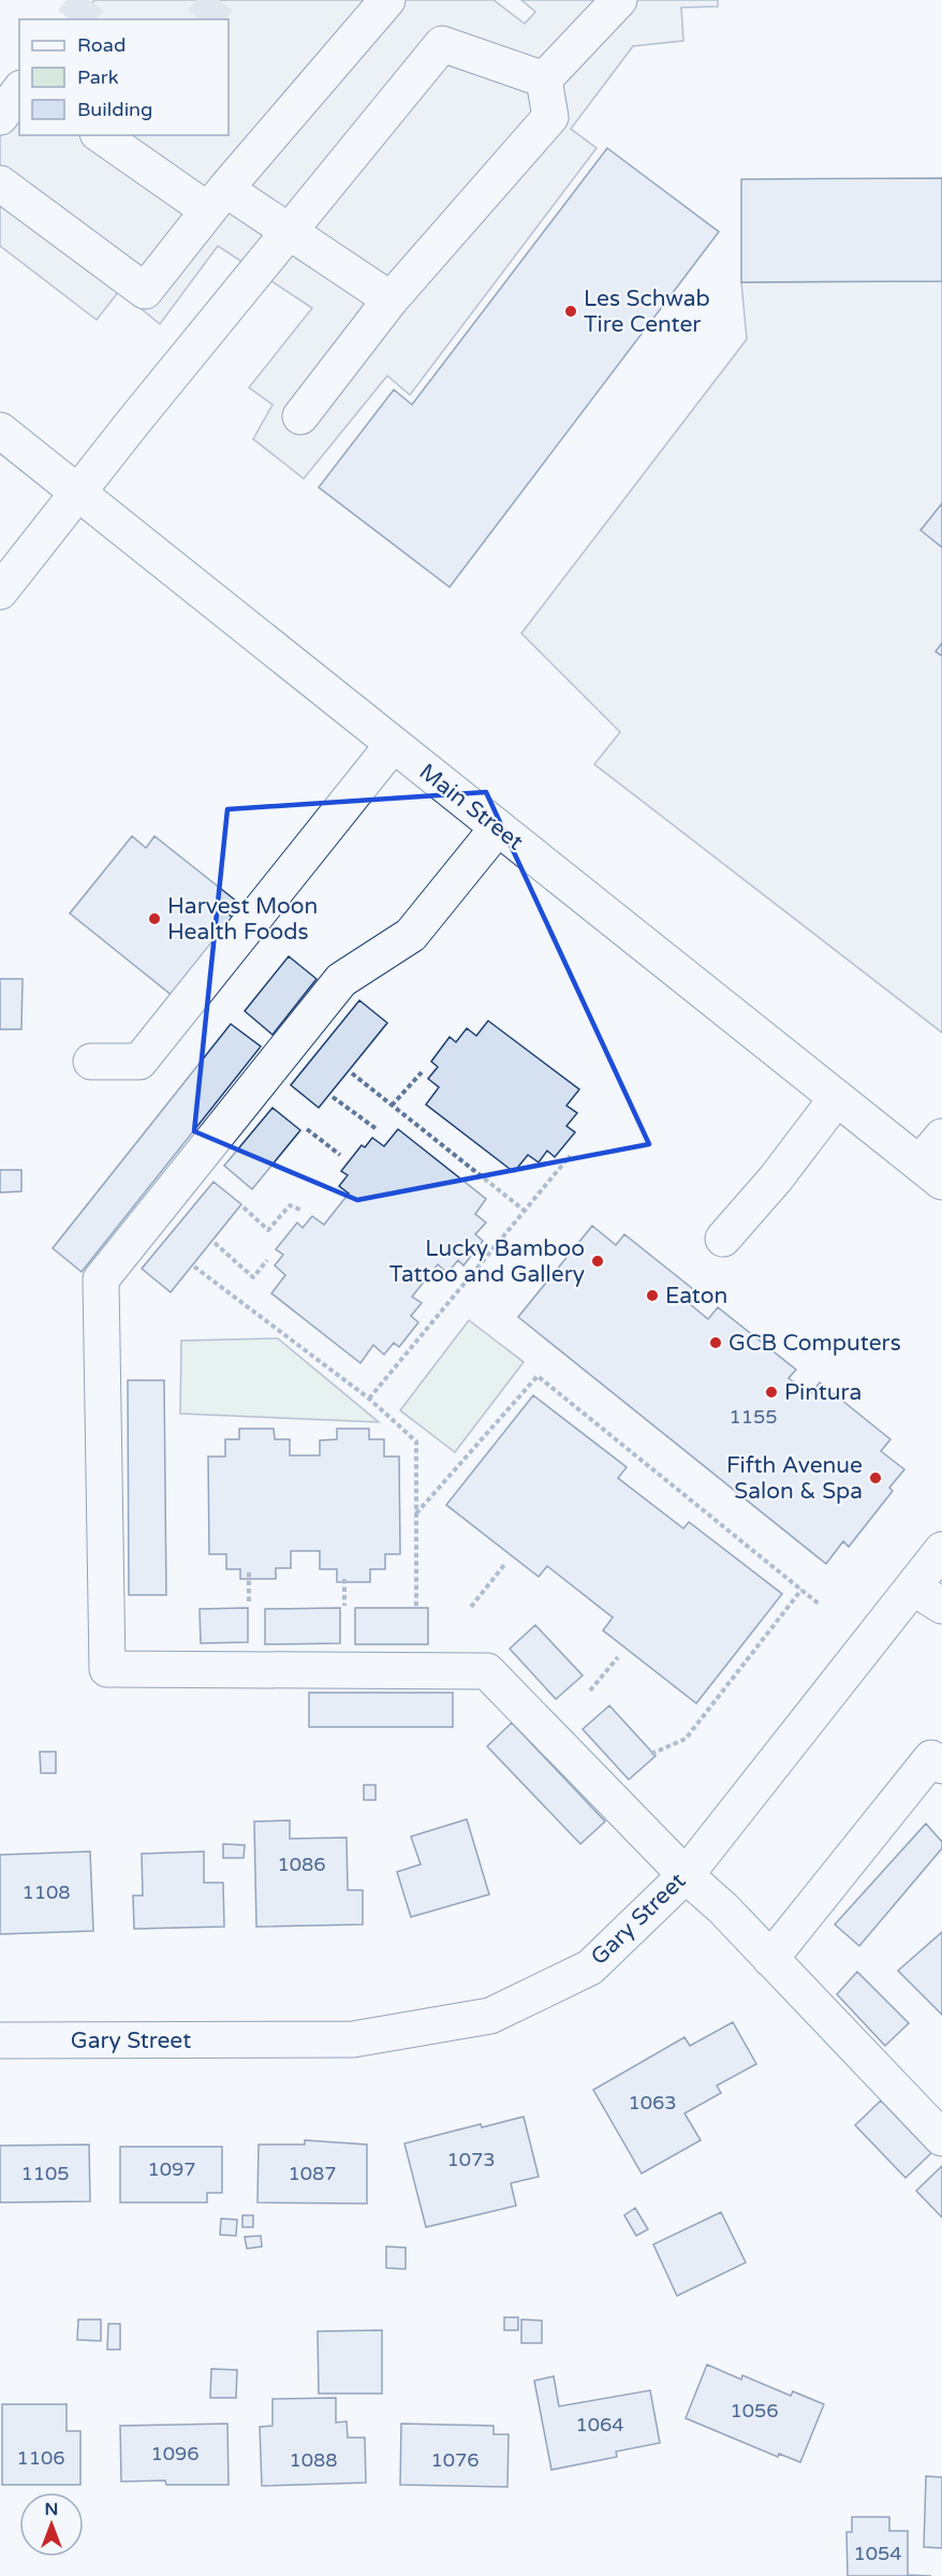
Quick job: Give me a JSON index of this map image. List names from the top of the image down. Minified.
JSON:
{"streets":{"main road":["Main Street","Gary Street"]},"places":["Les Schwab Tire Center","Harvest Moon Health Foods","Lucky Bamboo Tattoo and Gallery","Eaton","GCB Computers","Pintura","Fifth Avenue Salon & Spa"],"house_numbers":["1155","1086","1108","1063","1073","1097","1105","1087","1056","1064","1096","1106","1088","1076","1054"],"legend":["Road","Park","Building"],"north":"top"}
